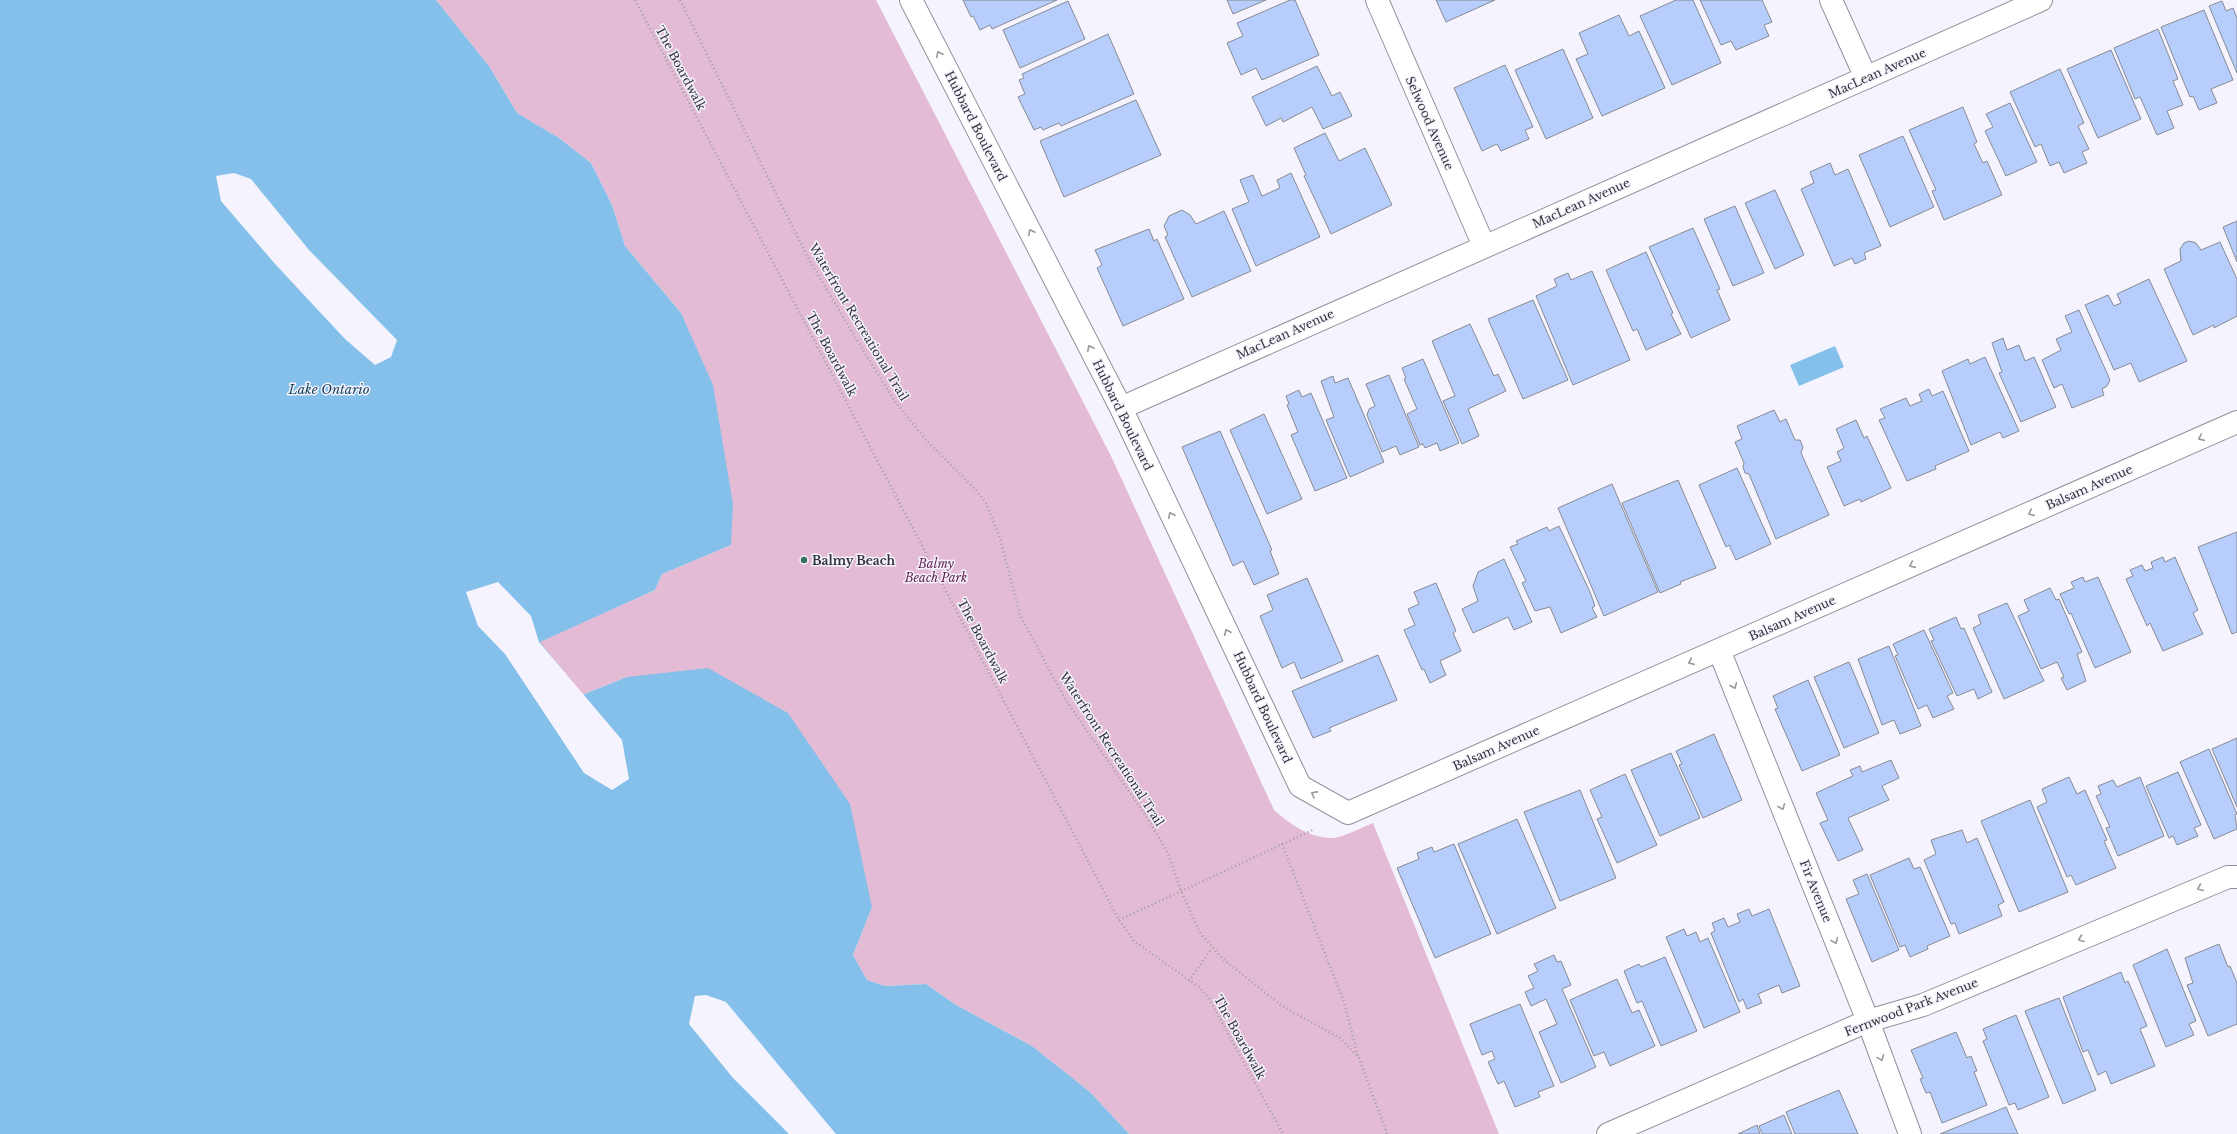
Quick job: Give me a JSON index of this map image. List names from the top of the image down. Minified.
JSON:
{"streets":{"street":["MacLean Avenue","Selwood Avenue","Hubbard Boulevard","Balsam Avenue","Fir Avenue","Fernwood Park Avenue"],"path":["The Boardwalk","Waterfront Recreational Trail"]},"crossings":[["MacLean Avenue","Selwood Avenue"],["MacLean Avenue","Hubbard Boulevard"],["Hubbard Boulevard","Balsam Avenue"],["Balsam Avenue","Fir Avenue"],["Fir Avenue","Fernwood Park Avenue"]],"one_way":["Hubbard Boulevard","Balsam Avenue","Fir Avenue","Fernwood Park Avenue"],"water":["Lake Ontario"],"parks":["Balmy Beach Park"],"places":["Balmy Beach"]}
